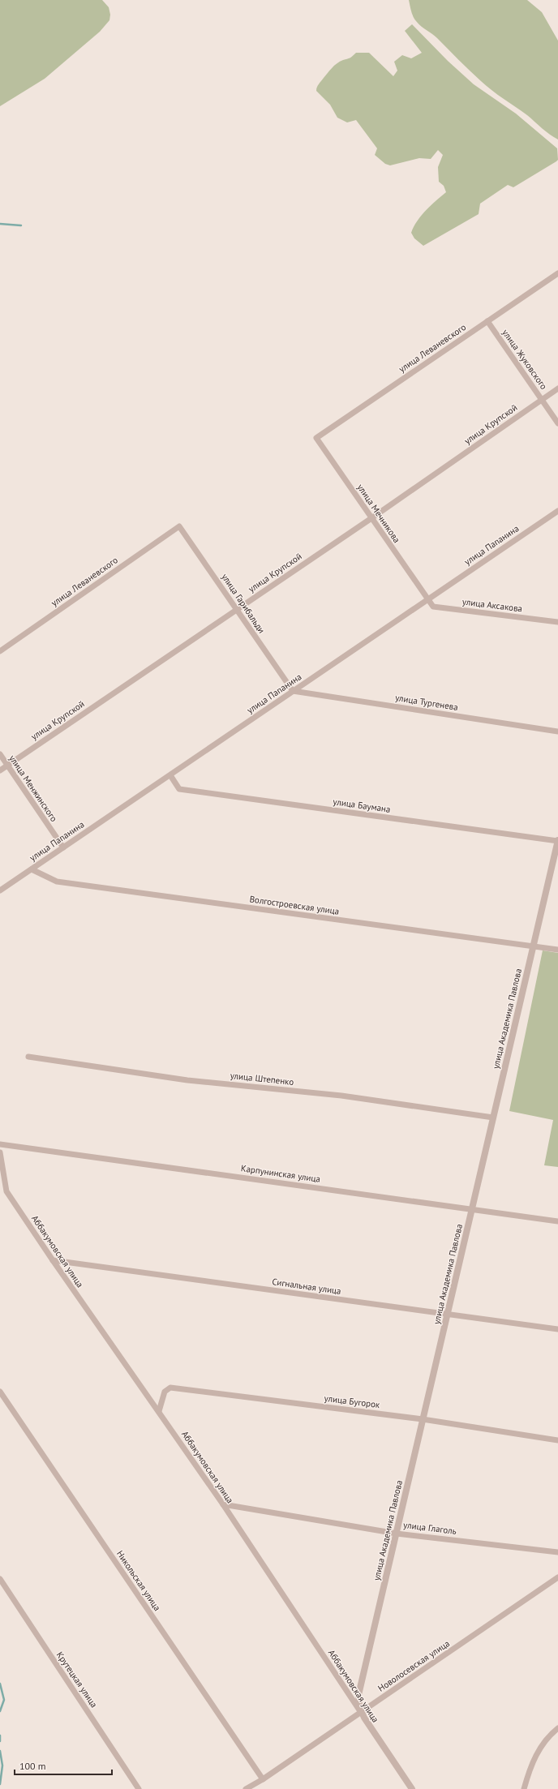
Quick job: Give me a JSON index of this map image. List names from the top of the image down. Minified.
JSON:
{"streets":{"street":["улица Леваневского","улица Жуковского","улица Крупской","улица Мечникова","улица Папанина","улица Гарибальди","улица Аксакова","улица Тургенева","улица Менжинского","улица Баумана","Волгостроевская улица","улица Академика Павлова","улица Штепенко","Карпунинская улица","Аббакумовская улица","Сигнальная улица","улица Бугорок","улица Глаголь","Никольская улица","Новолосевская улица","Крутецкая улица"]},"crossings":[["улица Леваневского","улица Жуковского"],["улица Леваневского","улица Мечникова"],["улица Леваневского","улица Гарибальди"],["улица Жуковского","улица Крупской"],["улица Крупской","улица Мечникова"],["улица Крупской","улица Гарибальди"],["улица Крупской","улица Менжинского"],["улица Мечникова","улица Папанина"],["улица Мечникова","улица Аксакова"],["улица Папанина","улица Гарибальди"],["улица Папанина","улица Аксакова"],["улица Папанина","улица Тургенева"],["улица Папанина","улица Менжинского"],["улица Папанина","улица Баумана"],["улица Папанина","Волгостроевская улица"],["улица Гарибальди","улица Тургенева"],["улица Баумана","улица Академика Павлова"],["Волгостроевская улица","улица Академика Павлова"],["улица Академика Павлова","улица Штепенко"],["улица Академика Павлова","Карпунинская улица"],["улица Академика Павлова","Аббакумовская улица"],["улица Академика Павлова","Сигнальная улица"],["улица Академика Павлова","улица Бугорок"],["улица Академика Павлова","улица Глаголь"],["улица Академика Павлова","Новолосевская улица"],["Аббакумовская улица","Сигнальная улица"],["Аббакумовская улица","улица Бугорок"],["Аббакумовская улица","улица Глаголь"],["Аббакумовская улица","Новолосевская улица"],["Никольская улица","Новолосевская улица"]],"scale_bar":"100 m"}
